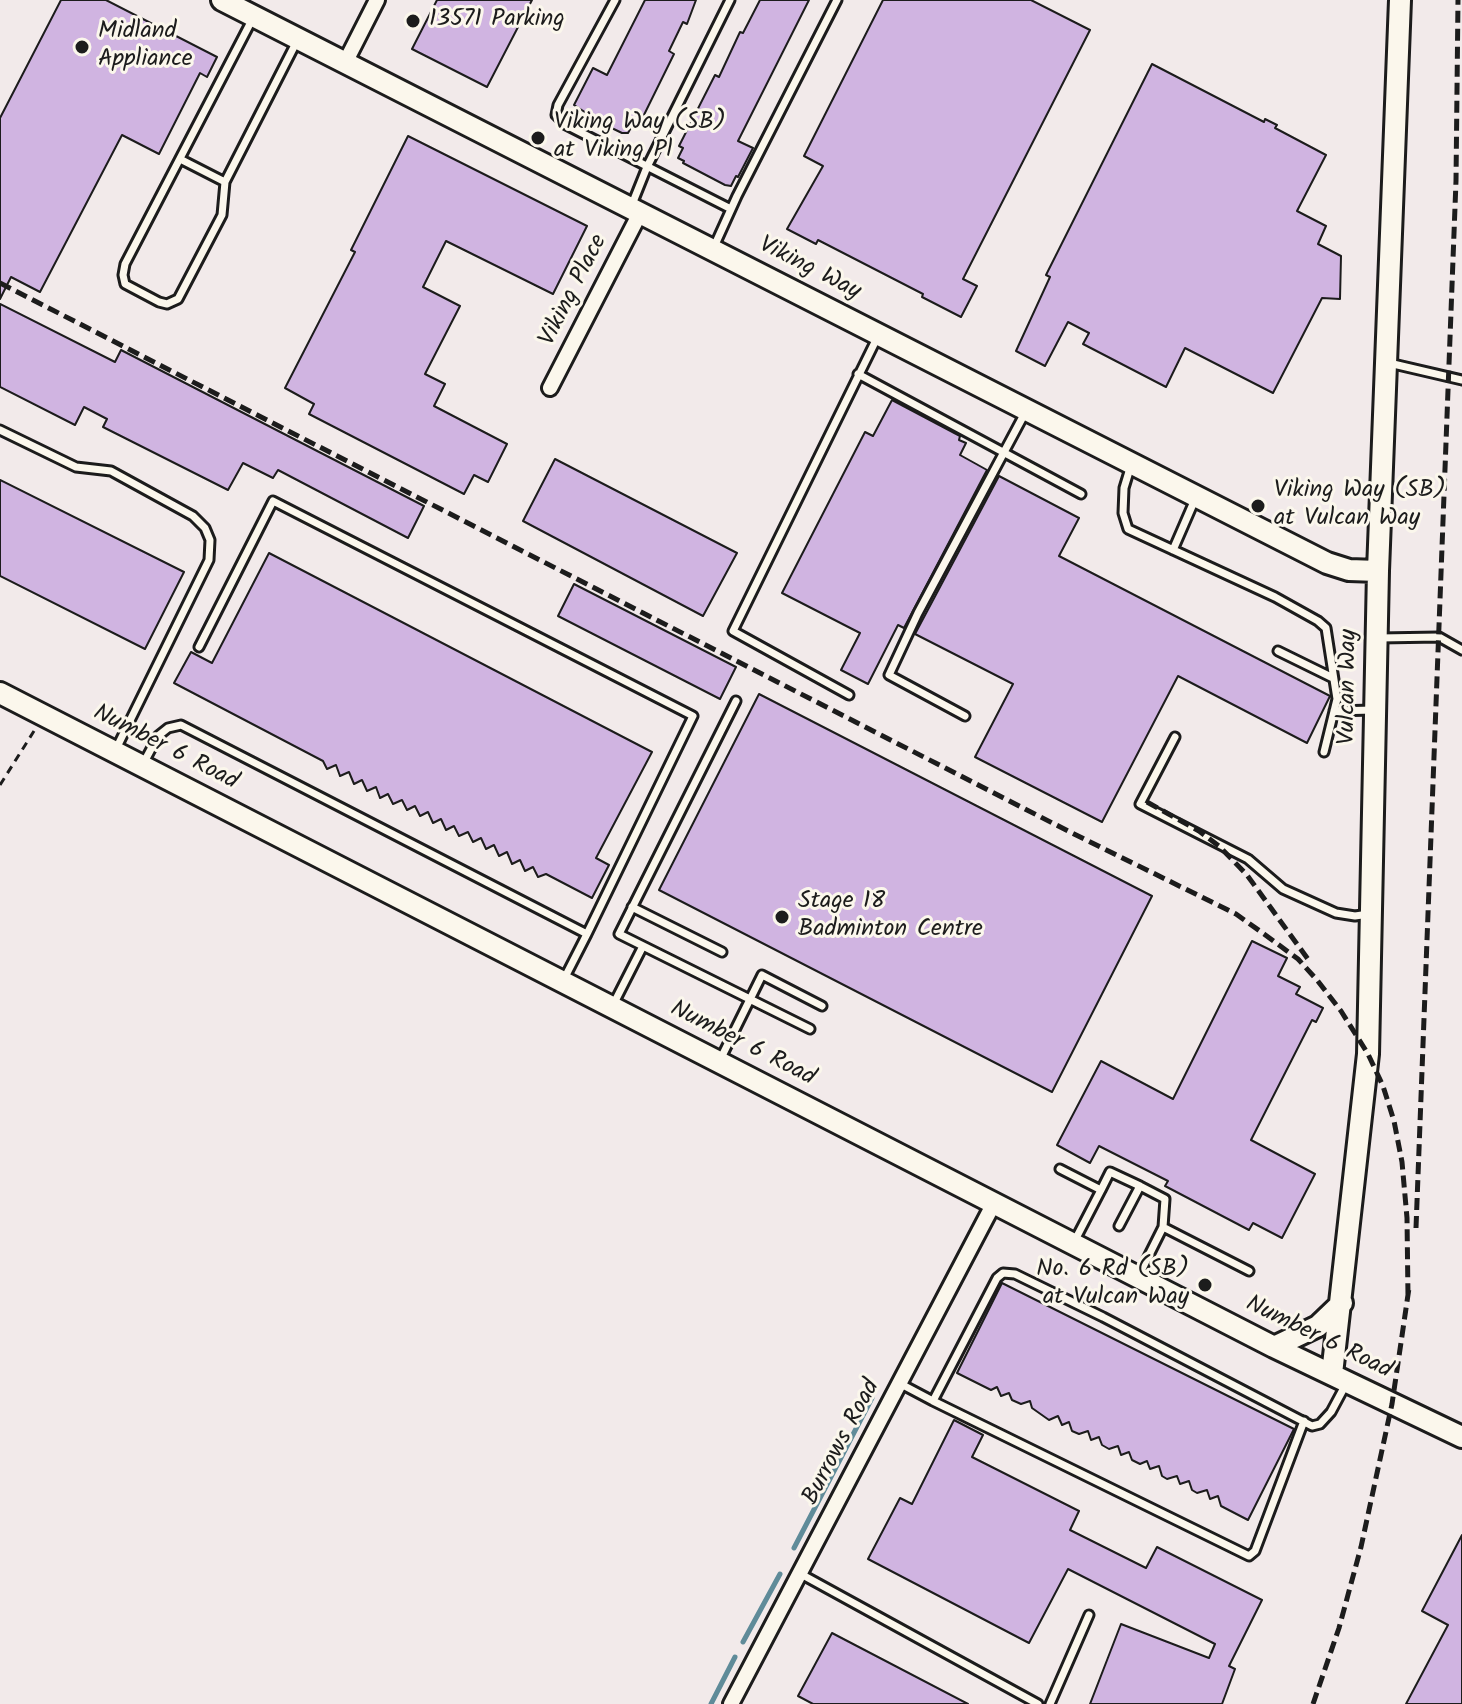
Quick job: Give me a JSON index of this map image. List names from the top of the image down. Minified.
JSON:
{"streets":{"street":["Viking Way","Viking Place","Vulcan Way","Number 6 Road","Burrows Road"]},"crossings":[["Viking Way","Viking Place"],["Viking Way","Vulcan Way"],["Vulcan Way","Number 6 Road"],["Number 6 Road","Burrows Road"]],"places":["13571 Parking","Midland Appliance","Viking Way (SB) at Viking Pl","Viking Way (SB) at Vulcan Way","Stage 18 Badminton Centre","No. 6 Rd (SB) at Vulcan Way"]}
